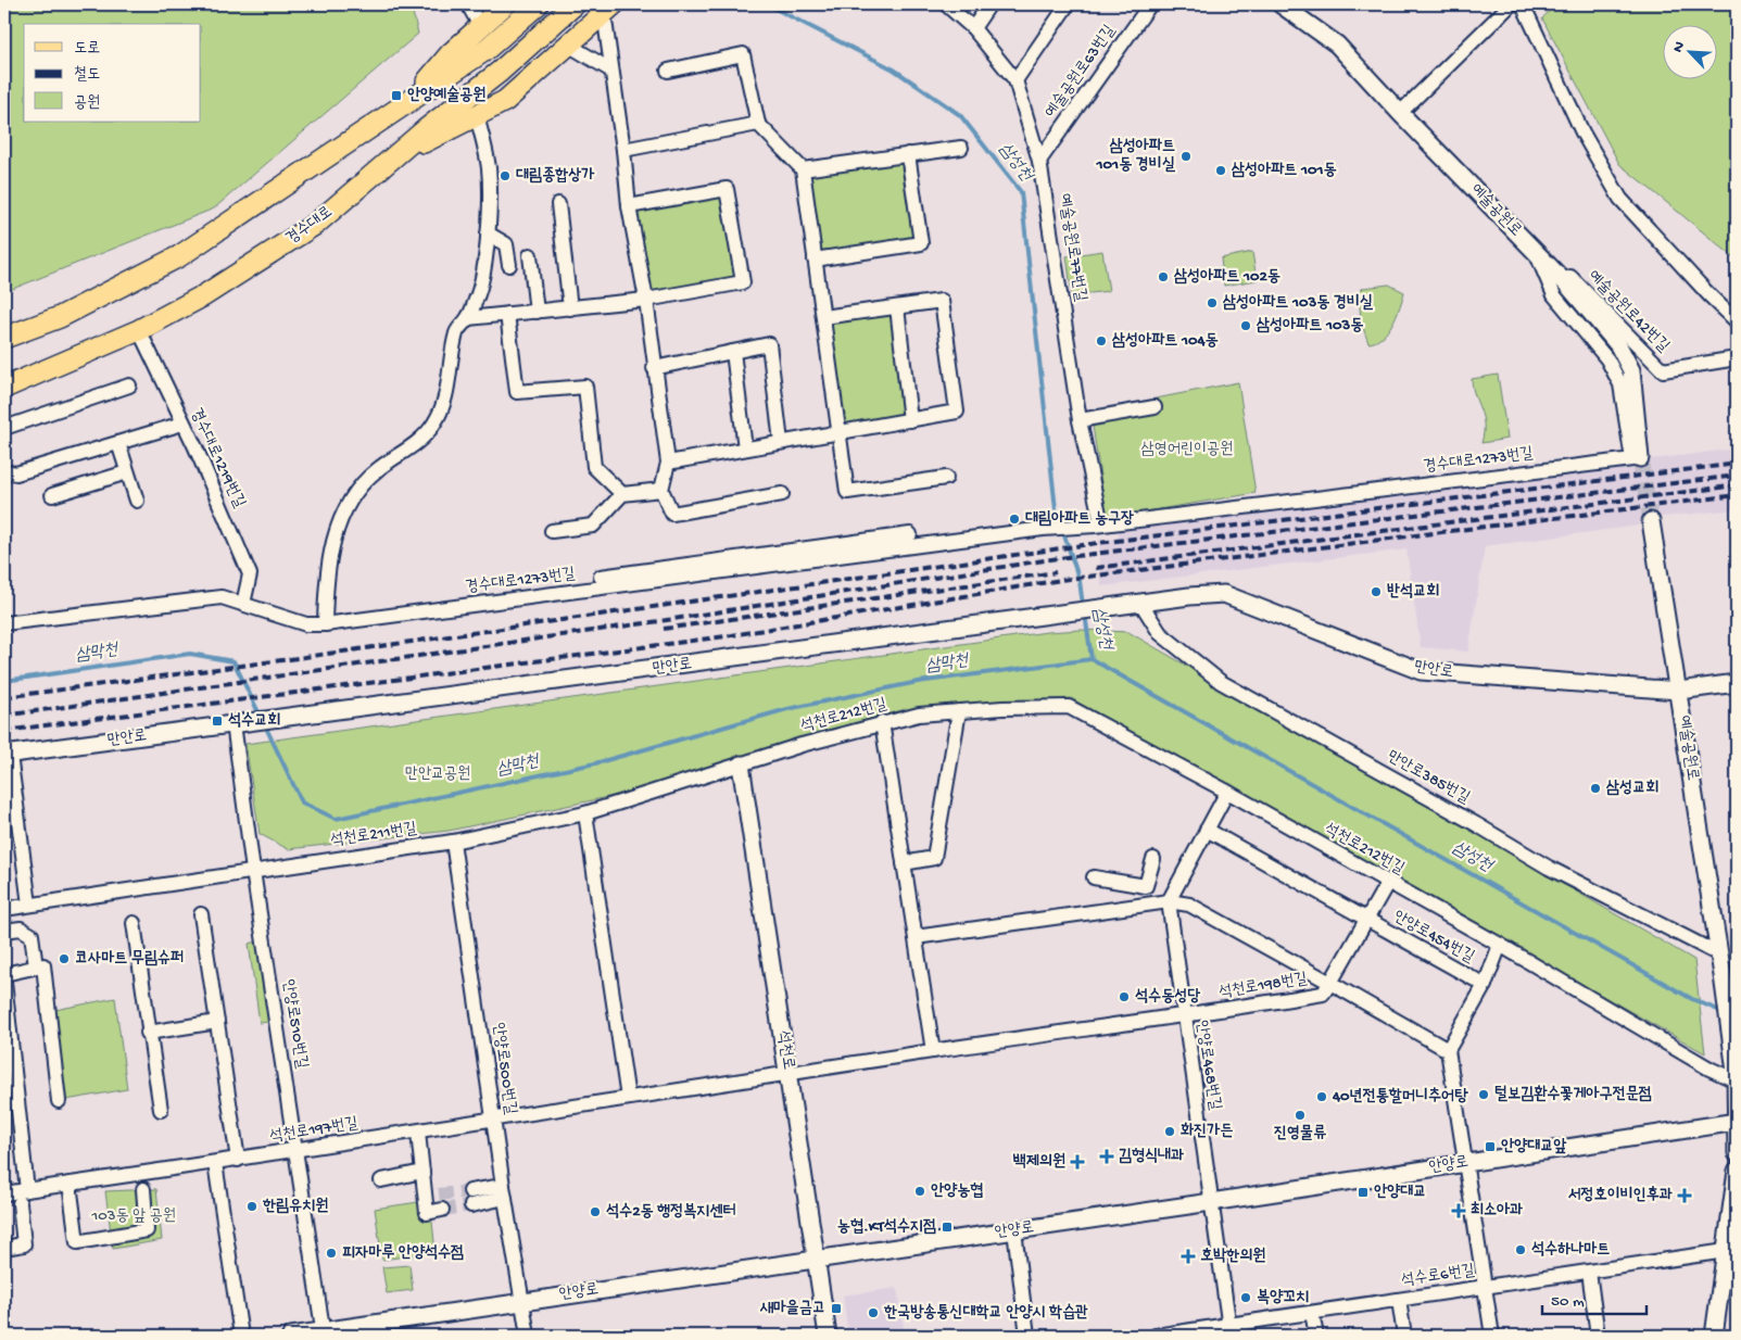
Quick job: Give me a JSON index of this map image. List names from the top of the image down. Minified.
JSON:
{"streets":{"main road":["경수대로"],"street":["예술공원로63번길","예술공원로","예술공원로77번길","예술공원로42번길","경수대로1219번길","경수대로1273번길","만안로","석천로212번길","만안로385번길","석천로211번길","안양로454번길","석천로198번길","안양로510번길","석천로","안양로468번길","안양로500번길","석천로197번길","안양로","석수로6번길"]},"crossings":[["예술공원로63번길","예술공원로77번길"],["예술공원로","예술공원로42번길"],["예술공원로","경수대로1273번길"],["예술공원로","만안로"],["예술공원로","석천로212번길"],["예술공원로","만안로385번길"],["경수대로","경수대로1219번길"],["예술공원로77번길","경수대로1273번길"],["예술공원로42번길","경수대로1273번길"],["경수대로1219번길","경수대로1273번길"],["만안로","만안로385번길"],["만안로","석천로211번길"],["만안로","안양로510번길"],["석천로212번길","석천로211번길"],["석천로212번길","안양로454번길"],["석천로212번길","석천로"],["석천로211번길","안양로510번길"],["석천로211번길","석천로"],["석천로211번길","안양로500번길"],["안양로454번길","석천로198번길"],["석천로198번길","석천로"],["석천로198번길","안양로468번길"],["석천로198번길","석천로197번길"],["안양로510번길","석천로197번길"],["안양로510번길","안양로"],["석천로","석천로197번길"],["석천로","안양로"],["안양로468번길","안양로"],["안양로468번길","석수로6번길"],["안양로500번길","석천로197번길"],["안양로500번길","안양로"]],"water":["삼성천","삼막천"],"parks":["삼영어린이공원","만안교공원","103동 앞 공원"],"places":{"transit":["안양예술공원","석수교회","안양대교앞","안양대교","농협.KT석수지점","새마을금고"],"other":["삼성아파트 101동 경비실","삼성아파트 101동","대림종합상가","삼성아파트 102동","삼성아파트 103동 경비실","삼성아파트 103동","삼성아파트 104동","대림아파트 농구장","반석교회","삼성교회","코사마트 무림슈퍼","석수동성당","털보김환수꽃게아구전문점","40년전통할머니추어탕","진영물류","화진가든","안양농협","한림유치원","석수2동 행정복지센터","석수하나마트","피자마루 안양석수점","복양꼬치","한국방송통신대학교 안양시 학습관"],"health":["김형식내과","백제의원","서정호이비인후과","최소아과","호박한의원"]},"legend":["도로","철도","공원"],"scale_bar":"50 m","north":"top left"}
